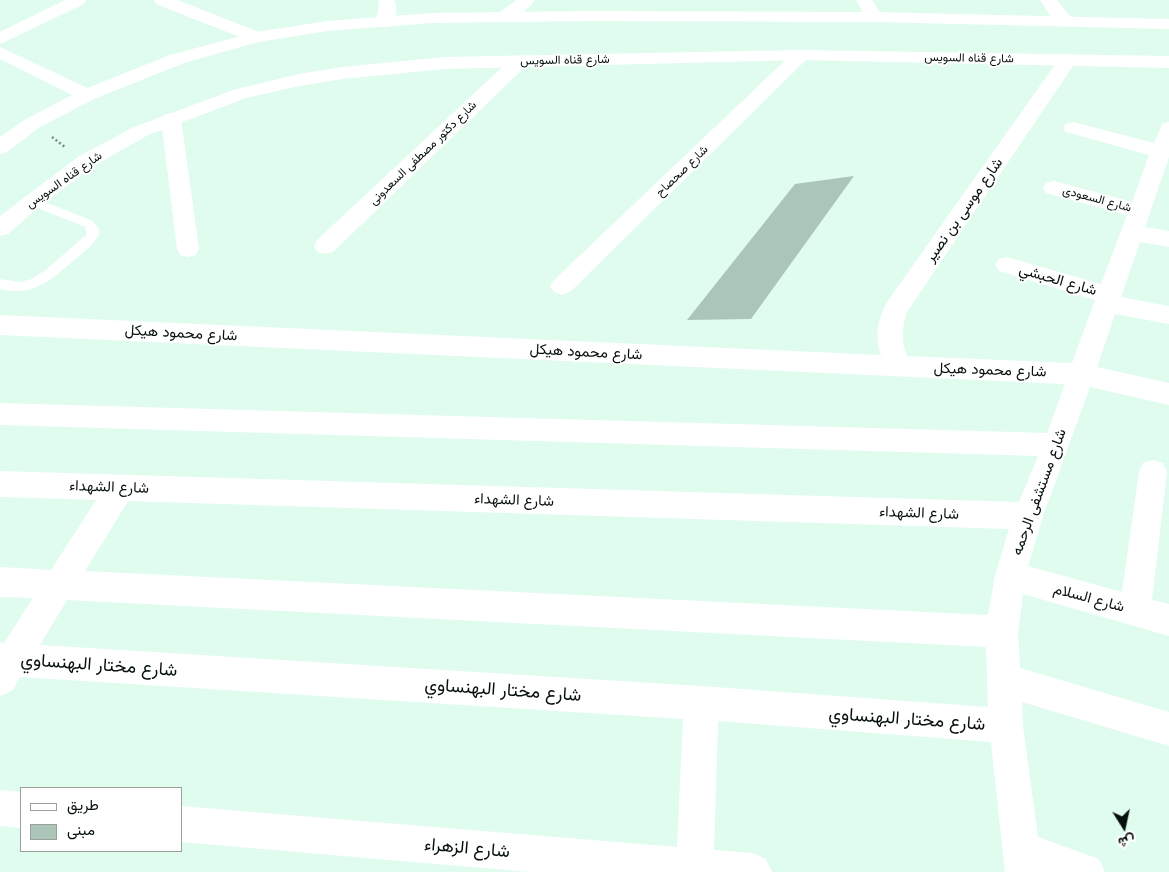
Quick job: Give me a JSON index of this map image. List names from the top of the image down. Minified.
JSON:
{"streets":{"street":["شارع قناه السويس","شارع دكتور مصطفى السعدونى","شارع صحصاح","شارع السعودى","شارع موسى بن نصير","شارع الحبشي","شارع محمود هيكل","شارع الشهداء","شارع مستشفى الرحمه","شارع السلام","شارع مختار البهنساوي","شارع الزهراء"]},"crossings":[["شارع قناه السويس","شارع دكتور مصطفى السعدونى"],["شارع قناه السويس","شارع صحصاح"],["شارع قناه السويس","شارع موسى بن نصير"],["شارع السعودى","شارع مستشفى الرحمه"],["شارع موسى بن نصير","شارع محمود هيكل"],["شارع الحبشي","شارع مستشفى الرحمه"],["شارع محمود هيكل","شارع مستشفى الرحمه"],["شارع الشهداء","شارع مستشفى الرحمه"],["شارع مستشفى الرحمه","شارع السلام"],["شارع مستشفى الرحمه","شارع مختار البهنساوي"]],"legend":["طريق","مبنى"],"north":"bottom"}
